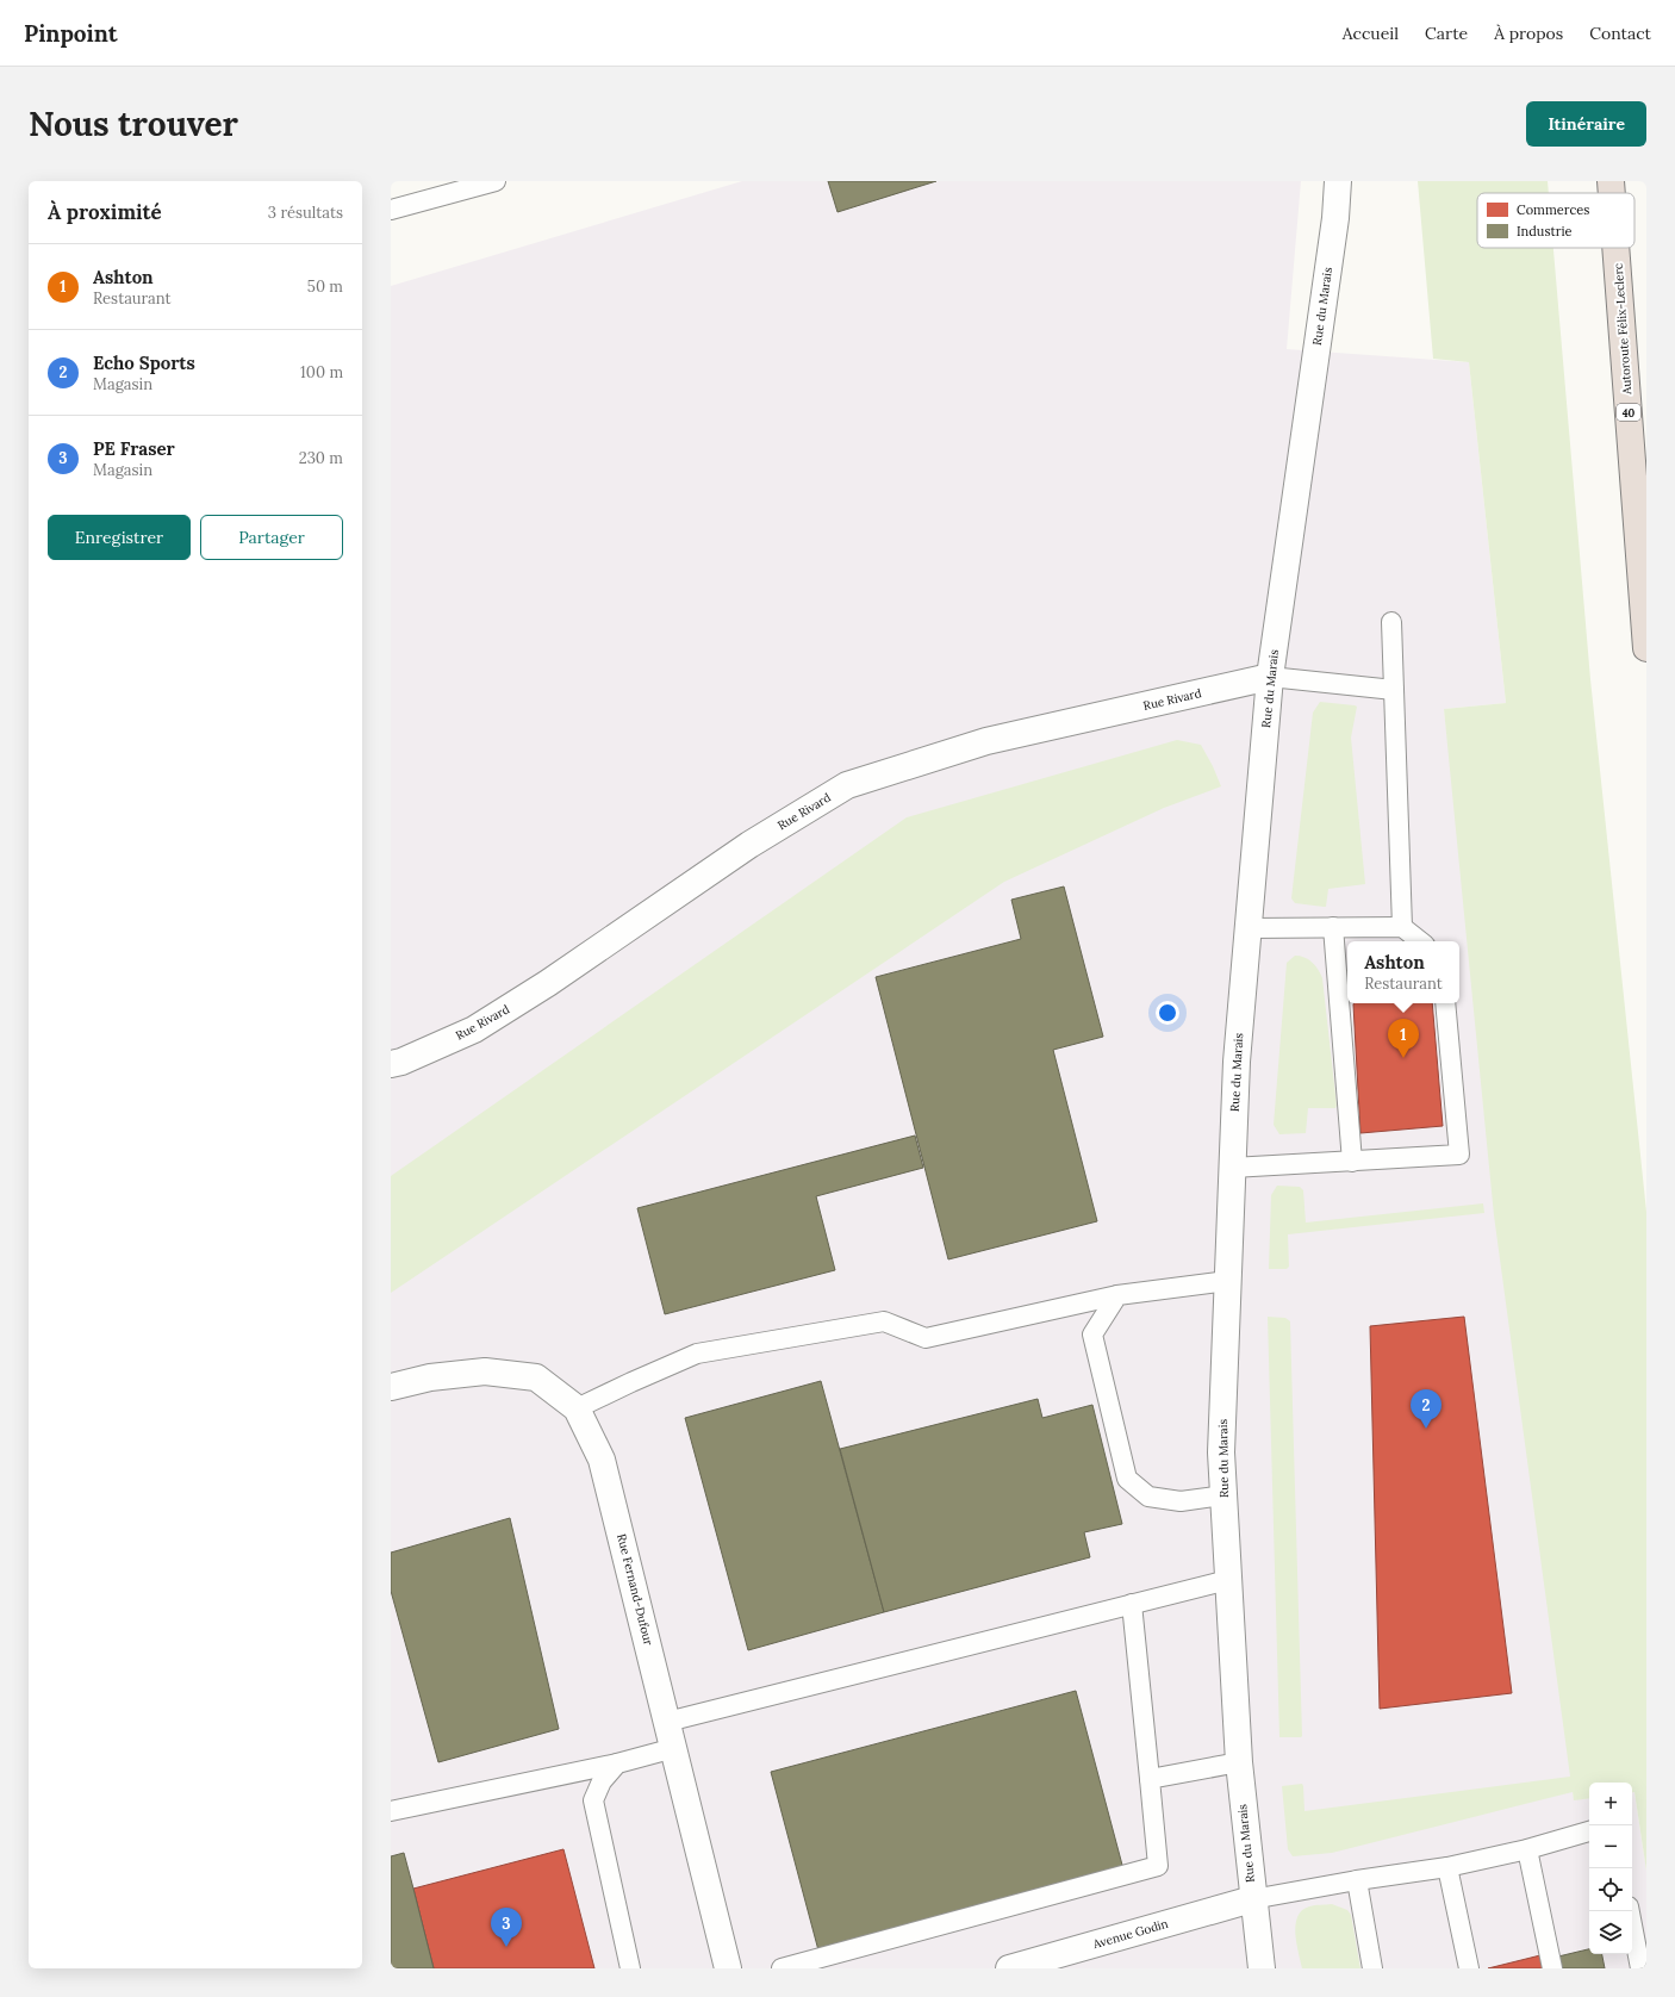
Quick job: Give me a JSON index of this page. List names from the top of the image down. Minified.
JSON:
{"streets":{"highway":["Autoroute Félix-Leclerc","40"],"street":["Rue du Marais","Rue Rivard","Rue Fernand-Dufour","Avenue Godin"]},"crossings":[["Rue du Marais","Rue Rivard"],["Rue du Marais","Avenue Godin"]],"legend":["Commerces","Industrie"],"page":{"header":"Pinpoint","nav":["Accueil","Carte","À propos","Contact"],"buttons":["Itinéraire",["Enregistrer","Partager"]],"title":"Nous trouver","heading":["À proximité","3 résultats"],"list":[{"mark":"1","name":"Ashton","note":"Restaurant","value":"50 m"},{"mark":"2","name":"Echo Sports","note":"Magasin","value":"100 m"},{"mark":"3","name":"PE Fraser","note":"Magasin","value":"230 m"}],"popup":["Ashton","Restaurant"],"pins":["1","2","3"],"map_buttons":["+","−"]}}
